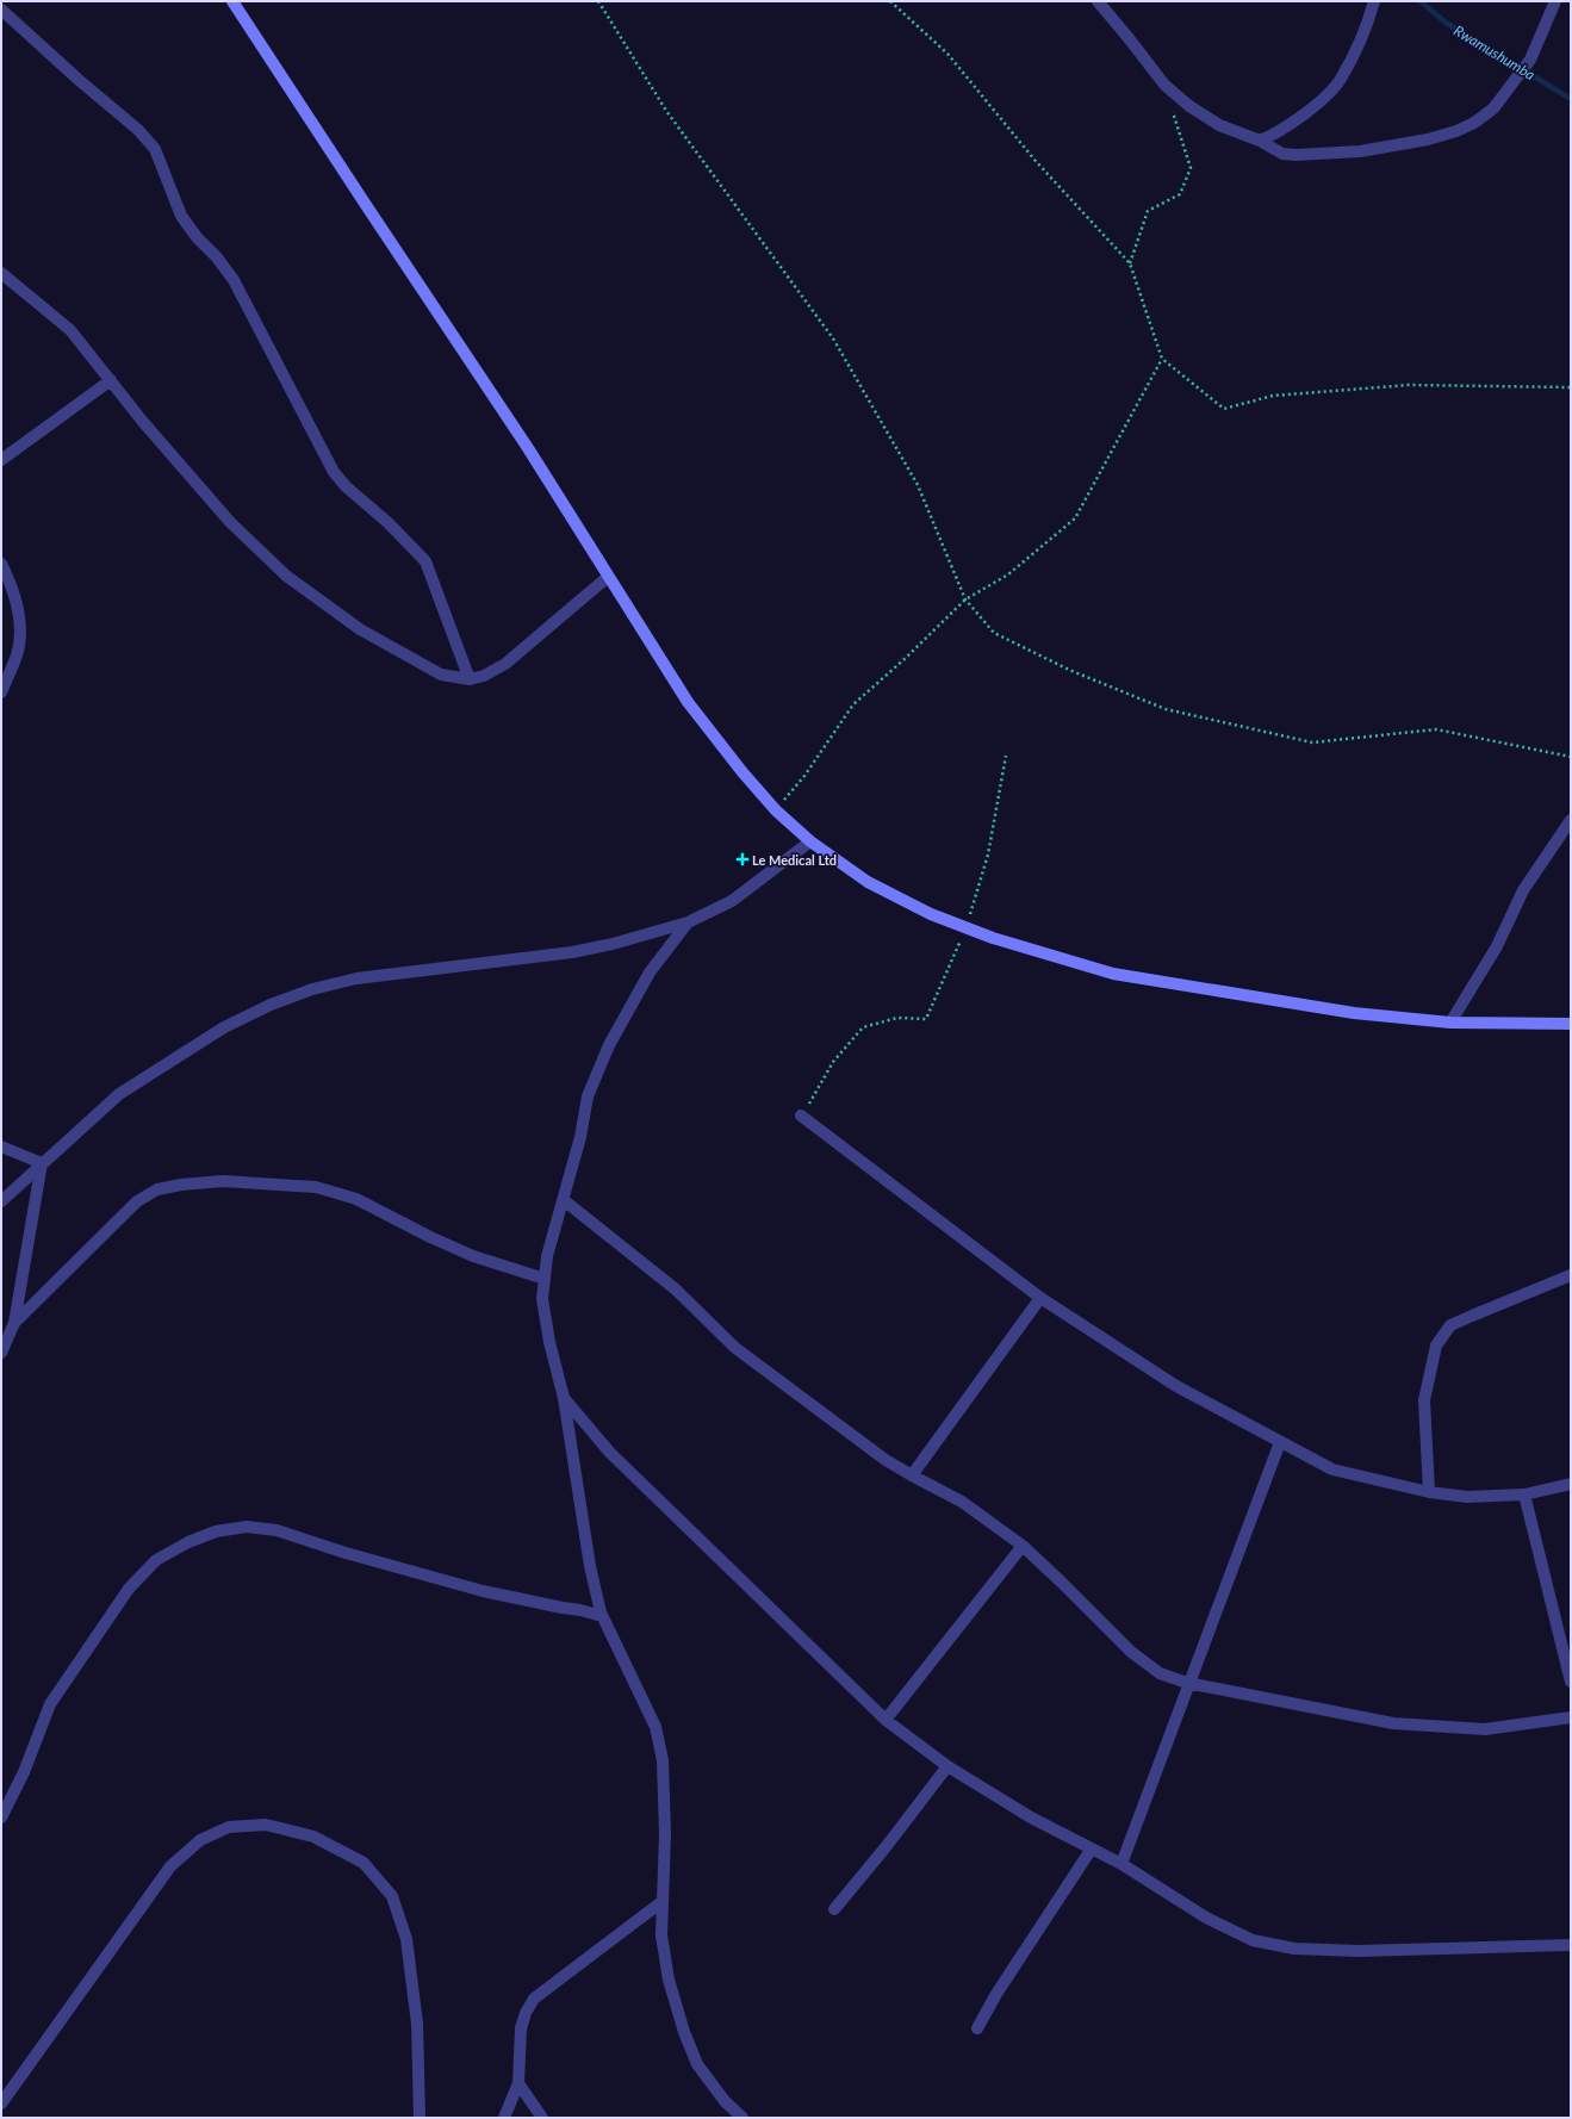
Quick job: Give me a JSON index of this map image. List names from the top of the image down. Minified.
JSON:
{"water":["Rwamushumba"],"places":{"health":["Le Medical Ltd"]}}
